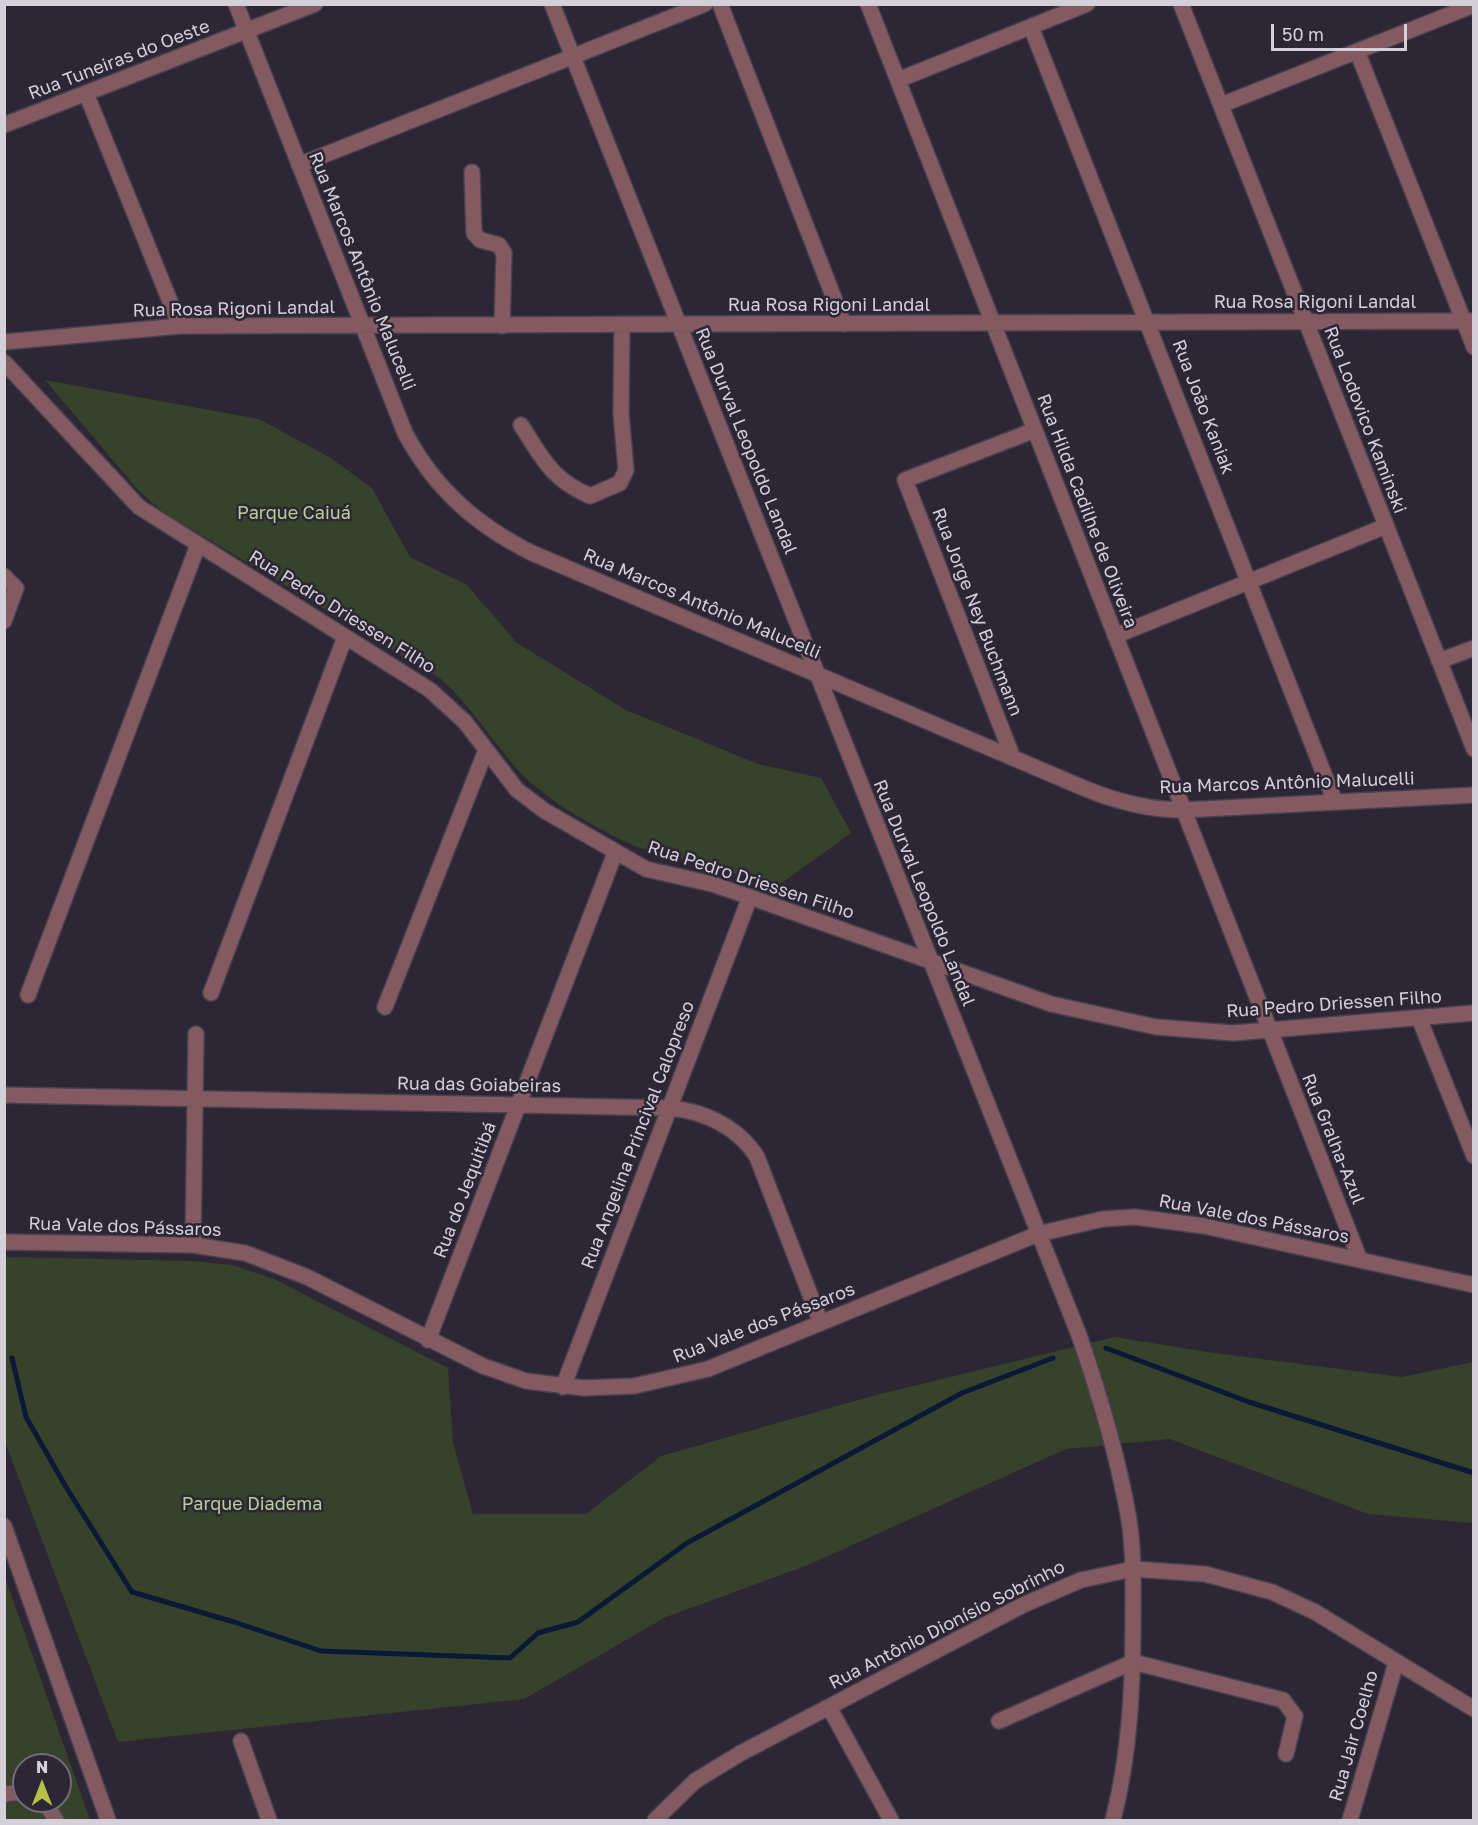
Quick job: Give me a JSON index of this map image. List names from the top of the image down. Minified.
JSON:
{"streets":{"street":["Rua Tuneiras do Oeste","Rua Marcos Antônio Malucelli","Rua Rosa Rigoni Landal","Rua João Kaniak","Rua Lodovico Kaminski","Rua Durval Leopoldo Landal","Rua Hilda Cadilhe de Oliveira","Rua Pedro Driessen Filho","Rua Jorge Ney Buchmann","Rua das Goiabeiras","Rua Angelina Princival Calopreso","Rua Gralha-Azul","Rua do Jequitibá","Rua Vale dos Pássaros","Rua Antônio Dionísio Sobrinho","Rua Jair Coelho"]},"crossings":[["Rua Tuneiras do Oeste","Rua Marcos Antônio Malucelli"],["Rua Marcos Antônio Malucelli","Rua Rosa Rigoni Landal"],["Rua Marcos Antônio Malucelli","Rua João Kaniak"],["Rua Marcos Antônio Malucelli","Rua Durval Leopoldo Landal"],["Rua Marcos Antônio Malucelli","Rua Hilda Cadilhe de Oliveira"],["Rua Marcos Antônio Malucelli","Rua Jorge Ney Buchmann"],["Rua Rosa Rigoni Landal","Rua João Kaniak"],["Rua Rosa Rigoni Landal","Rua Lodovico Kaminski"],["Rua Rosa Rigoni Landal","Rua Durval Leopoldo Landal"],["Rua Rosa Rigoni Landal","Rua Hilda Cadilhe de Oliveira"],["Rua Durval Leopoldo Landal","Rua Pedro Driessen Filho"],["Rua Durval Leopoldo Landal","Rua Vale dos Pássaros"],["Rua Durval Leopoldo Landal","Rua Antônio Dionísio Sobrinho"],["Rua Hilda Cadilhe de Oliveira","Rua Pedro Driessen Filho"],["Rua Hilda Cadilhe de Oliveira","Rua Jorge Ney Buchmann"],["Rua Hilda Cadilhe de Oliveira","Rua Gralha-Azul"],["Rua Pedro Driessen Filho","Rua Angelina Princival Calopreso"],["Rua Pedro Driessen Filho","Rua Gralha-Azul"],["Rua Pedro Driessen Filho","Rua do Jequitibá"],["Rua das Goiabeiras","Rua Angelina Princival Calopreso"],["Rua das Goiabeiras","Rua do Jequitibá"],["Rua das Goiabeiras","Rua Vale dos Pássaros"],["Rua Angelina Princival Calopreso","Rua Vale dos Pássaros"],["Rua Gralha-Azul","Rua Vale dos Pássaros"],["Rua do Jequitibá","Rua Vale dos Pássaros"],["Rua Antônio Dionísio Sobrinho","Rua Jair Coelho"]],"parks":["Parque Caiuá","Parque Diadema"],"scale_bar":"50 m","north":"top"}
